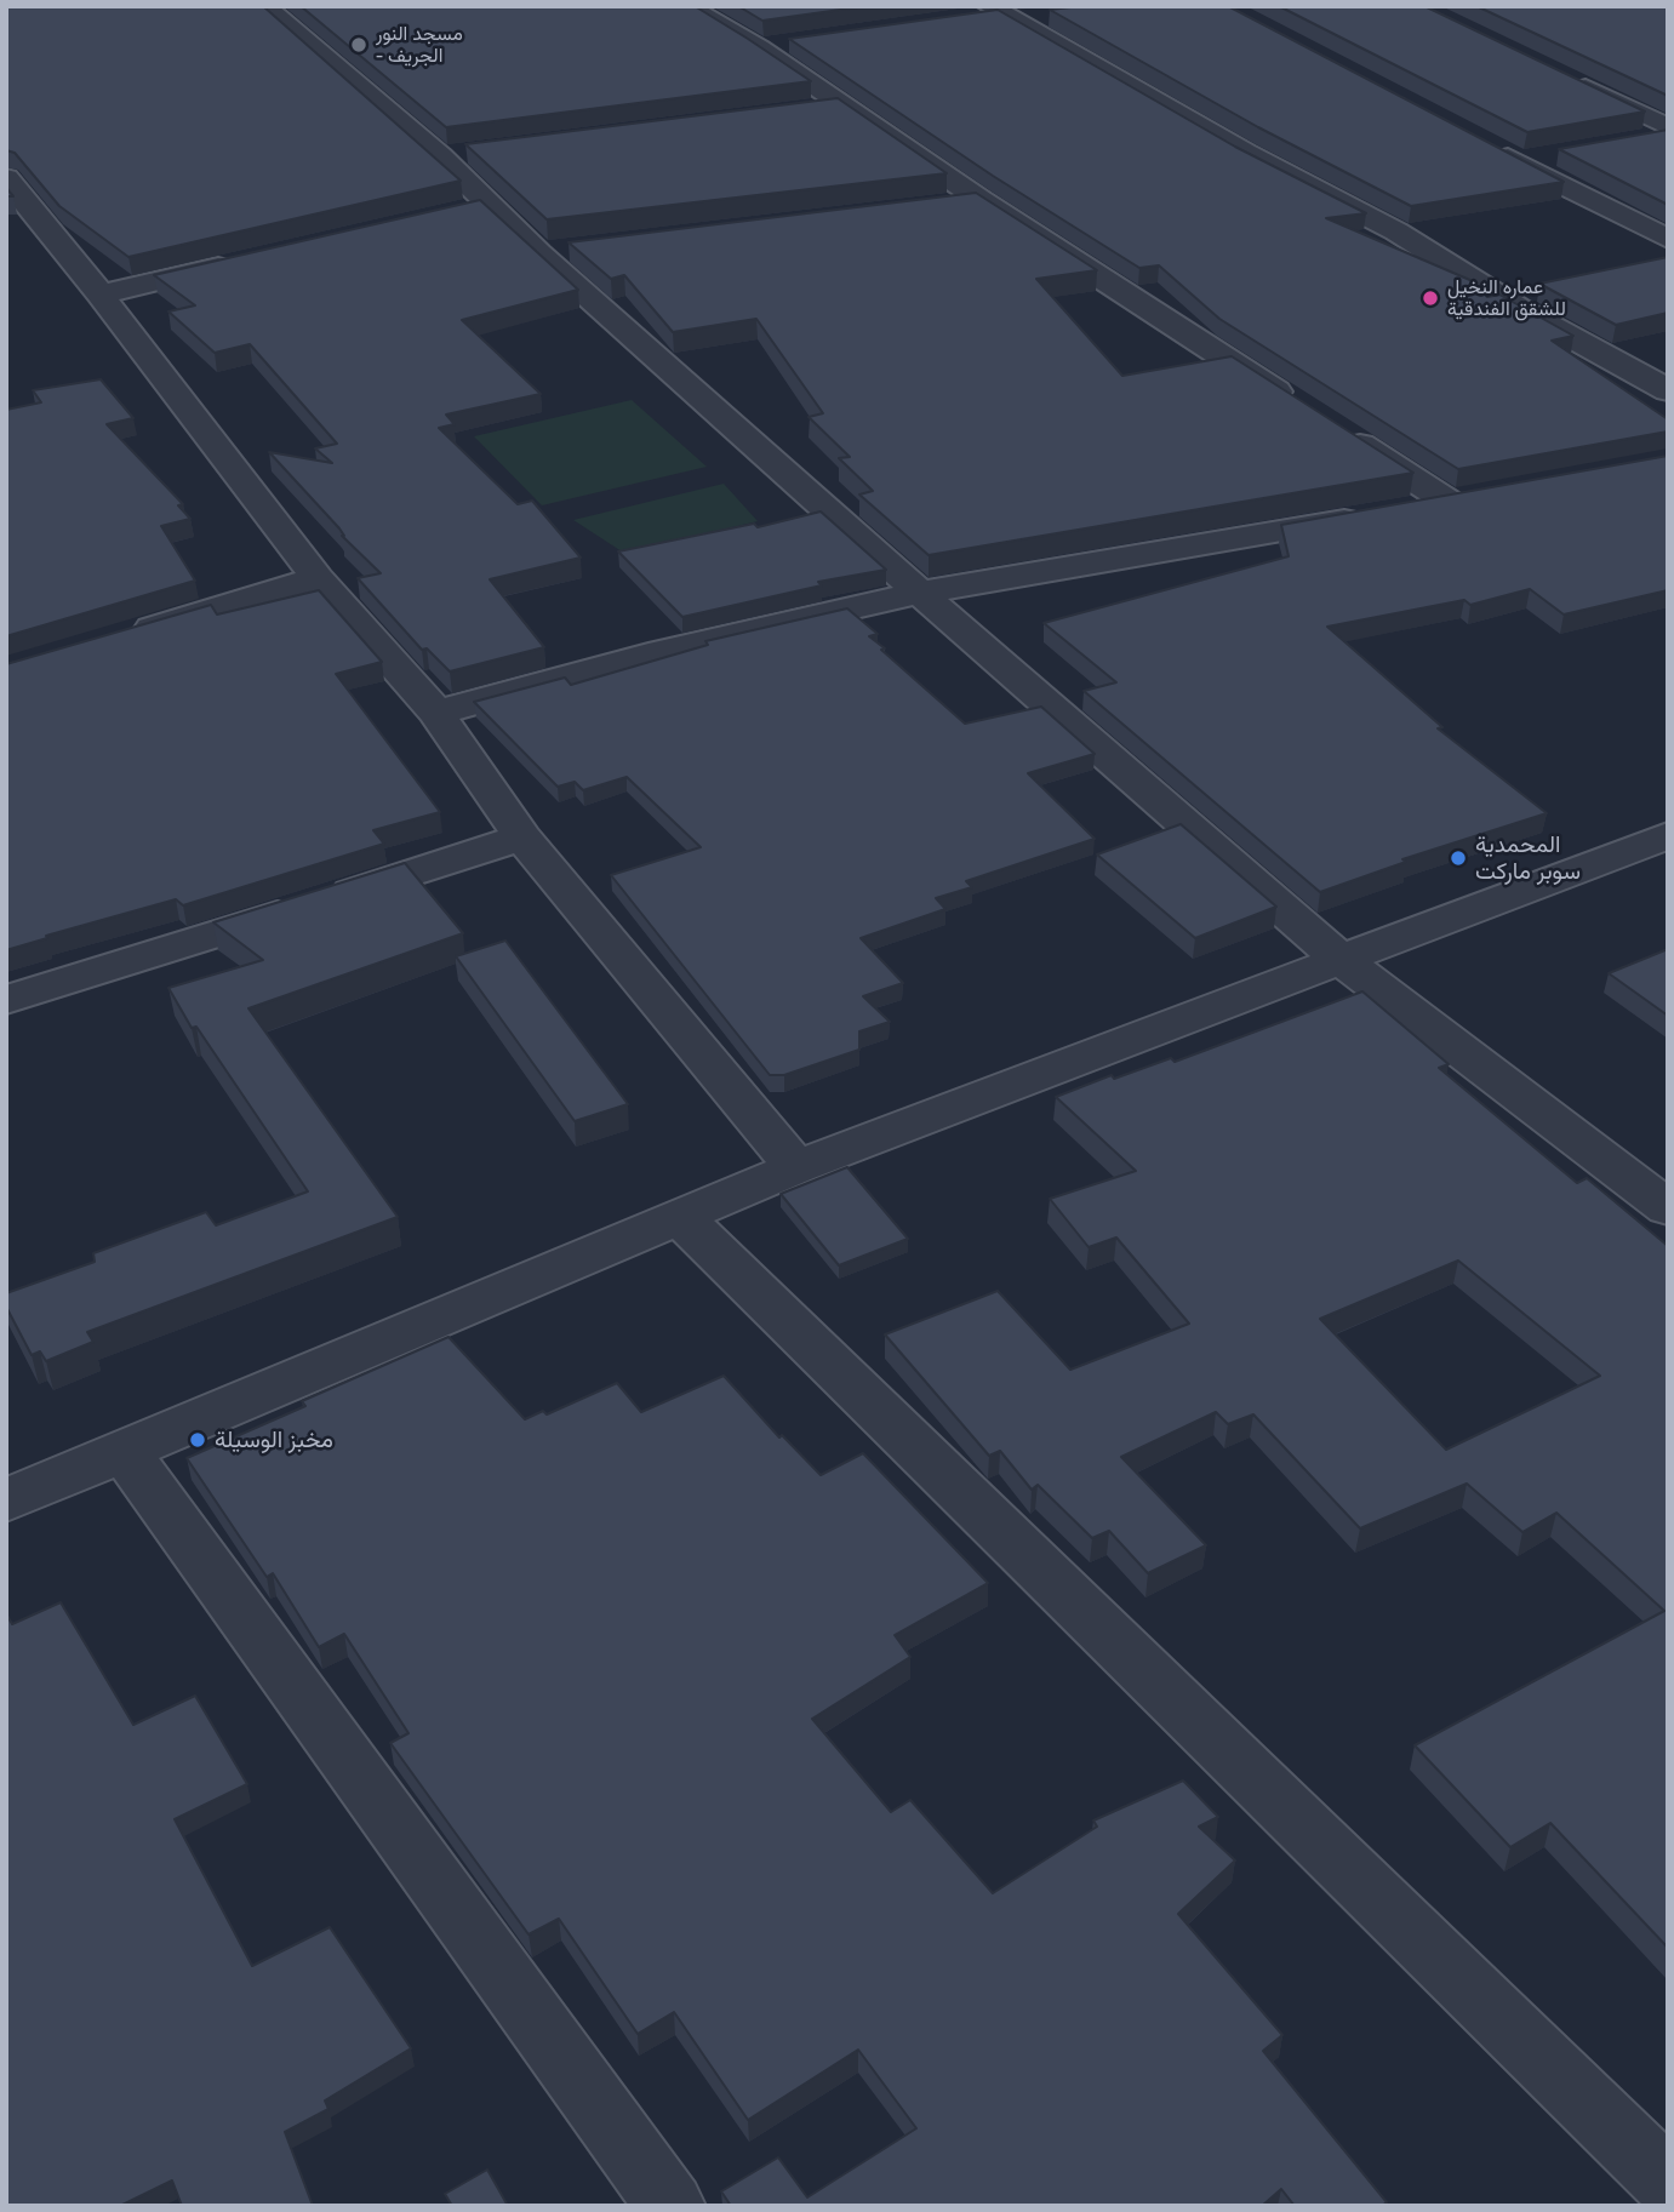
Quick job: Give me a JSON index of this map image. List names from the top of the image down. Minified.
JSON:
{"places":["مسجد النور - الجريف","عماره النخيل للشقق الفندقية","المحمدية سوبر ماركت","مخبز الوسيلة"]}
